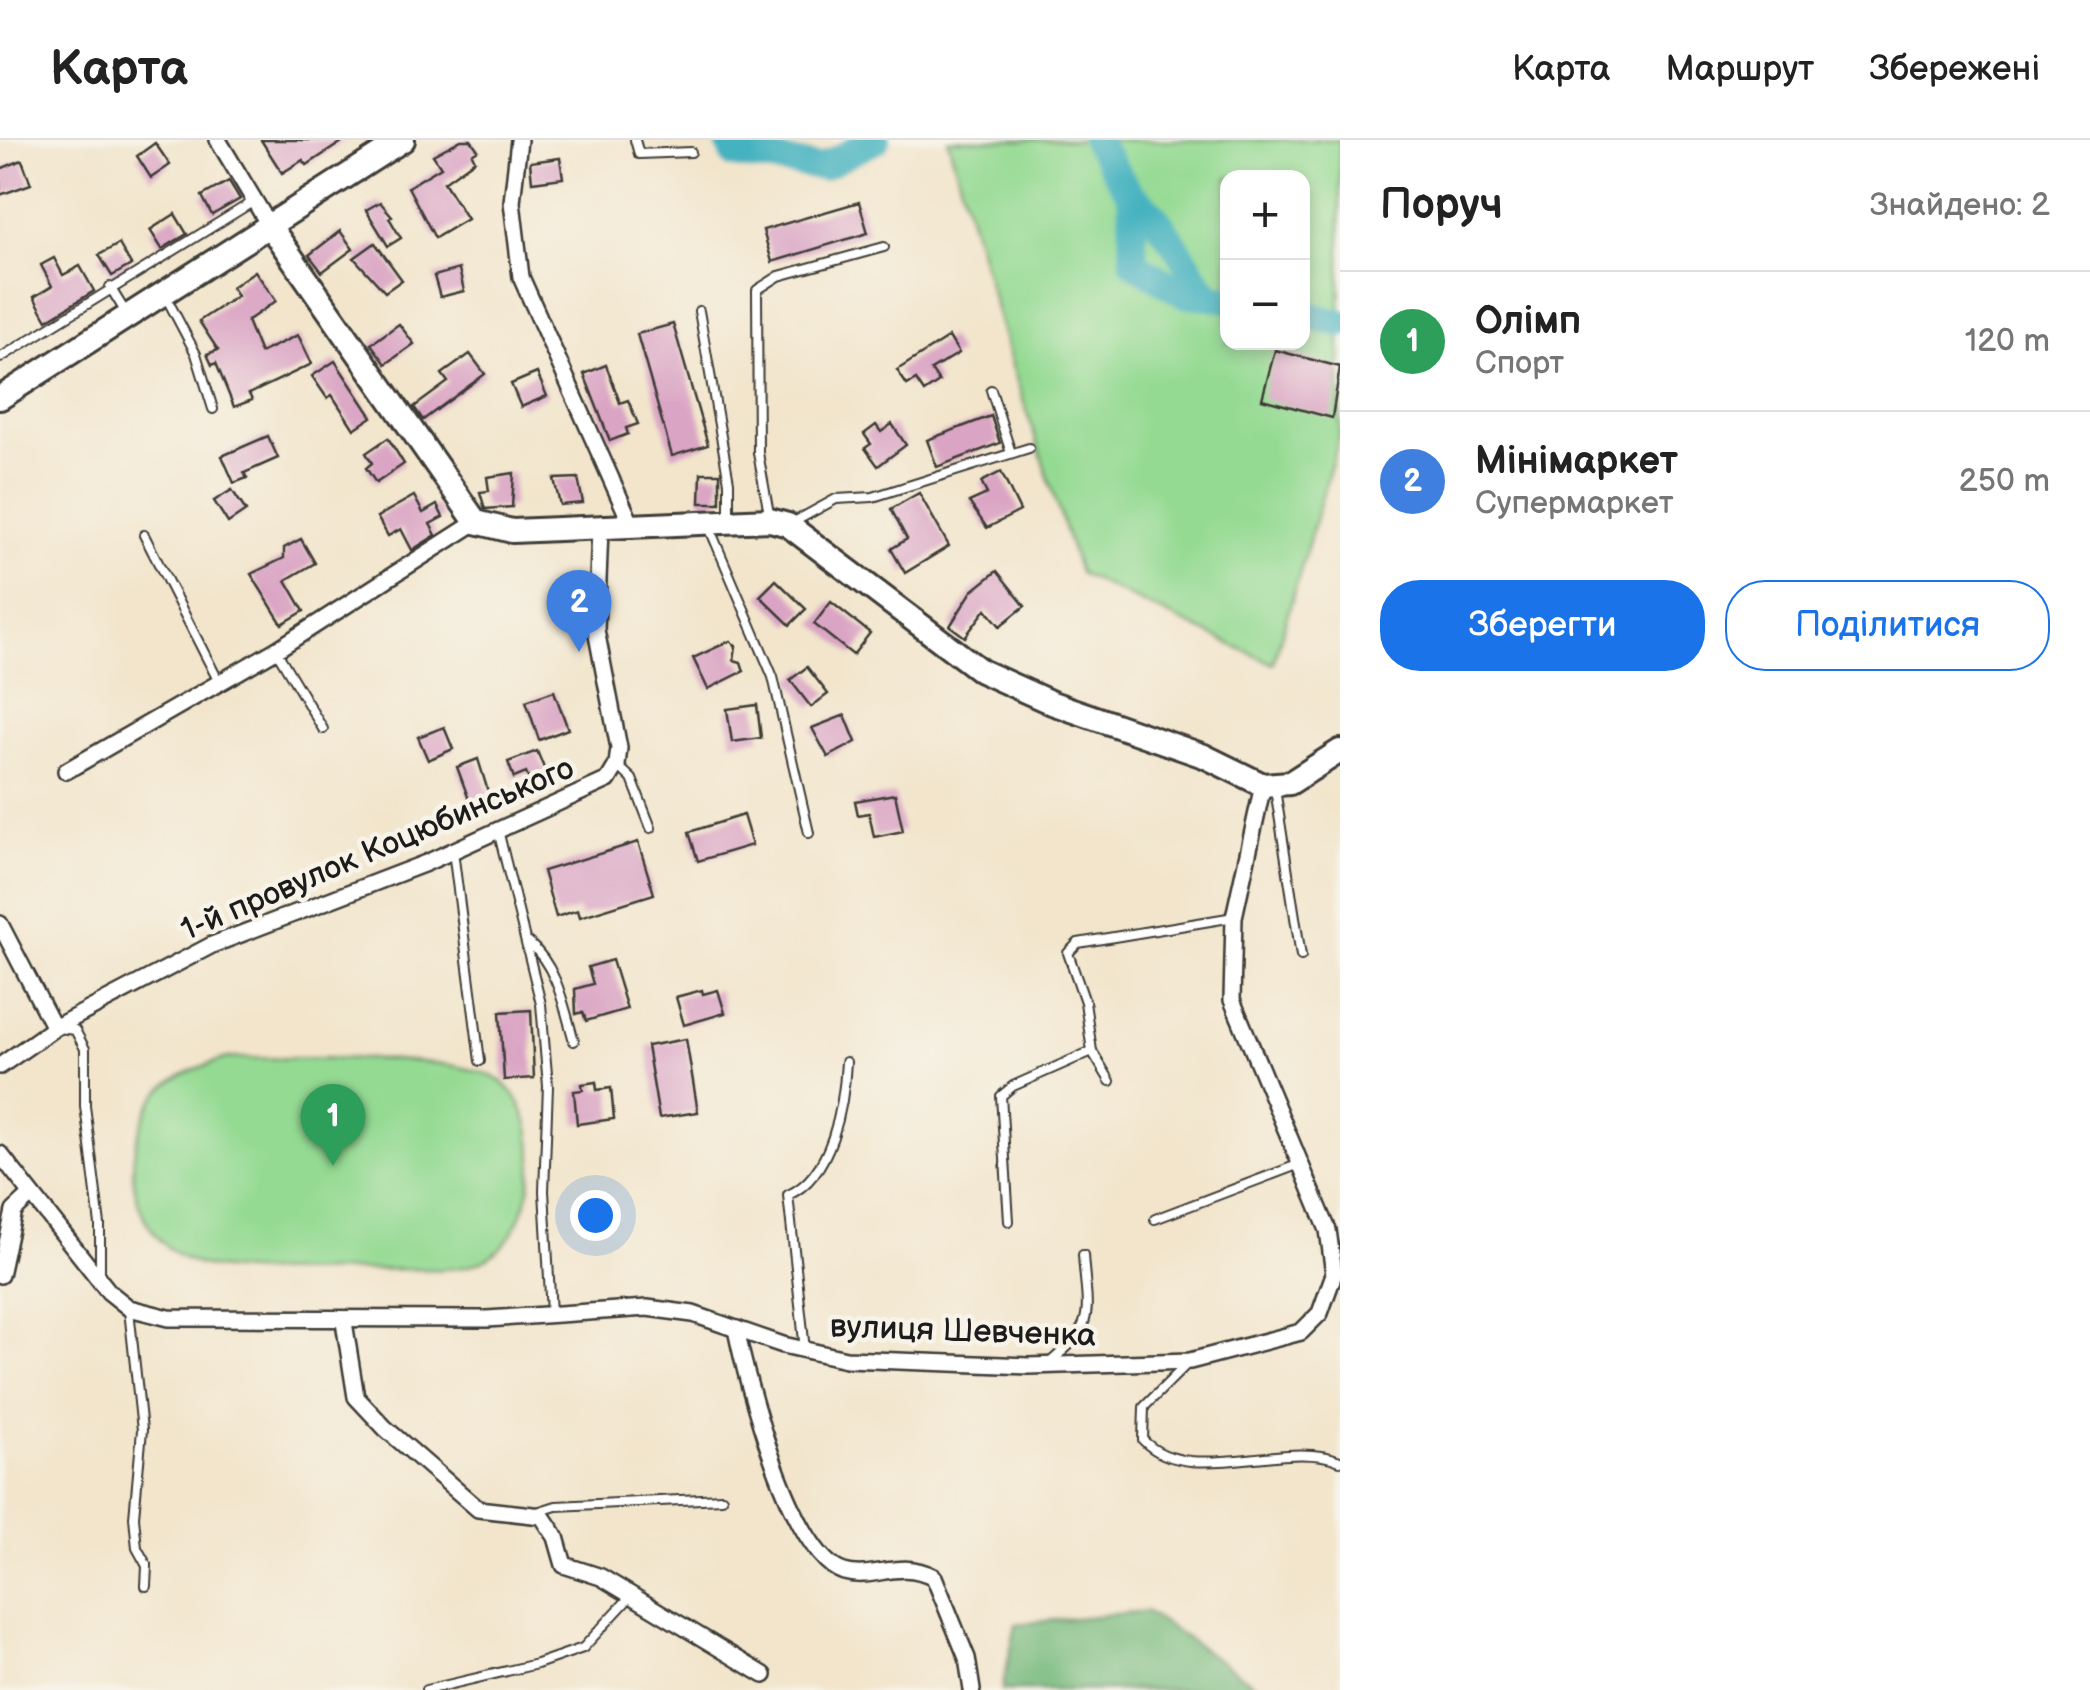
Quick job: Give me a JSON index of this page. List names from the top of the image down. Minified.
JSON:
{"streets":{"street":["1-й провулок Коцюбинського","вулиця Шевченка"]},"page":{"header":"Карта","nav":["Карта","Маршрут","Збережені"],"heading":["Поруч","Знайдено: 2"],"map_buttons":["+","−"],"list":[{"mark":"1","name":"Олімп","note":"Спорт","value":"120 m"},{"mark":"2","name":"Мінімаркет","note":"Супермаркет","value":"250 m"}],"buttons":["Зберегти","Поділитися"],"pins":["2","1"]}}
